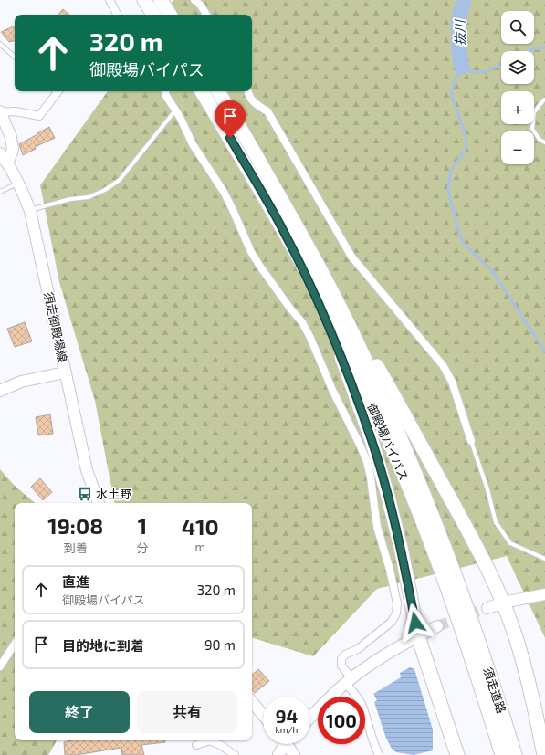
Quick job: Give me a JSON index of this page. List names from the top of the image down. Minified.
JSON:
{"streets":{"highway":["御殿場バイパス","須走道路"],"main road":["須走御殿場線"]},"crossings":[["御殿場バイパス","須走道路"]],"water":["抜川"],"places":{"bus stop":["水土野"]},"page":{"map_buttons":["+","−"],"turn":["320 m","御殿場バイパス"],"eta":["19:08","到着","1","分","410","m"],"list":[{"name":"直進","note":"御殿場バイパス","value":"320 m"},{"name":"目的地に到着","value":"90 m"}],"buttons":["終了","共有"],"speed":"94 km/h","limit":"100"}}
